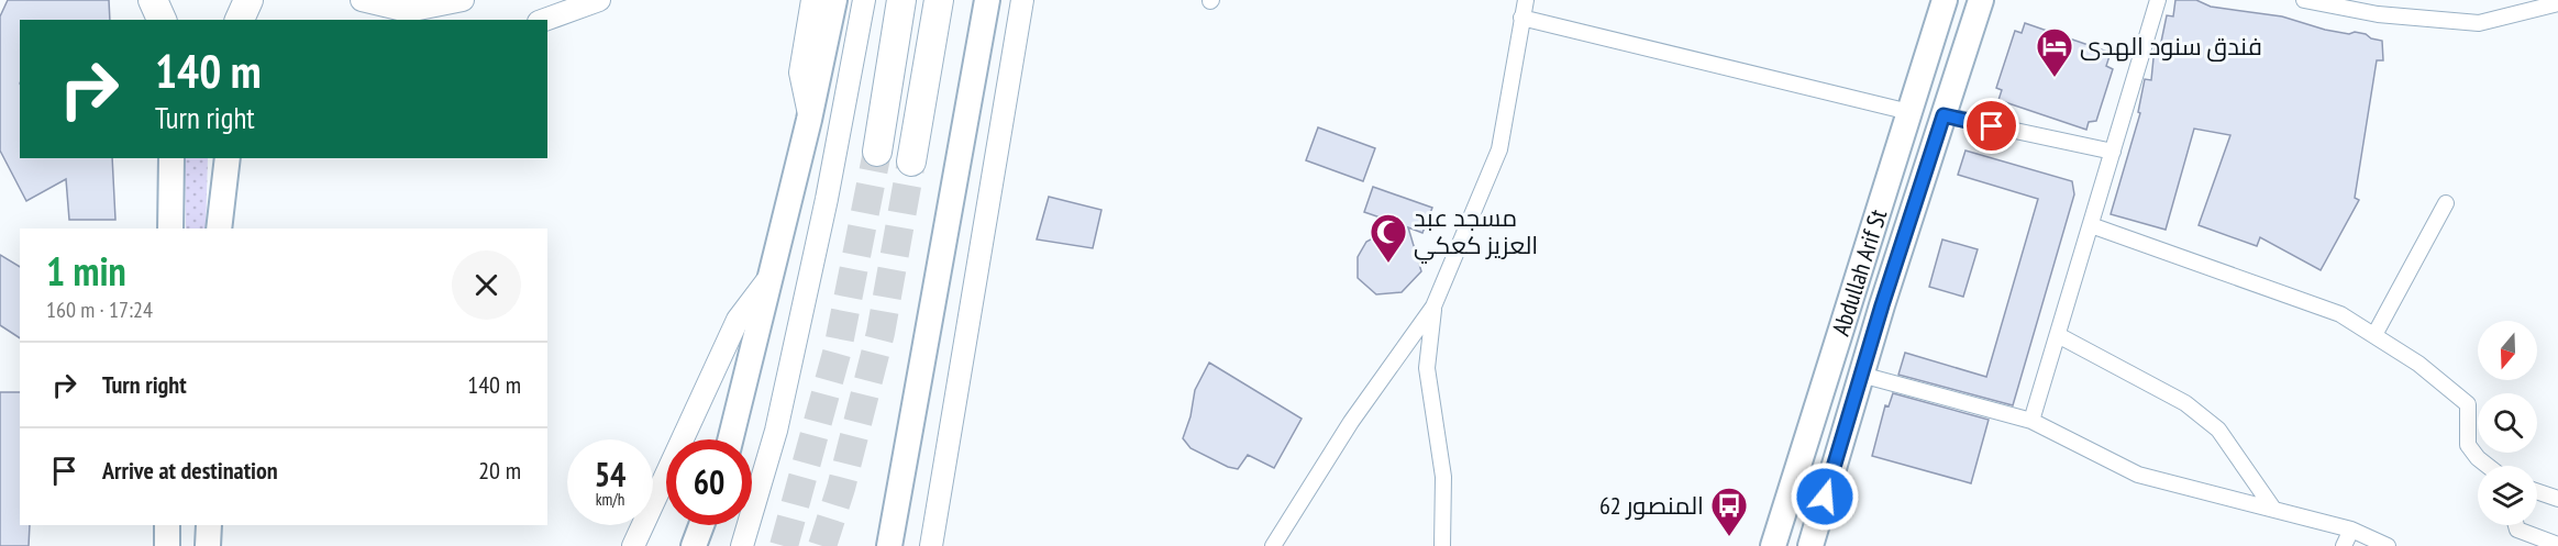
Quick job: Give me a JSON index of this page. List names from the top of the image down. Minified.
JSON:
{"streets":{"main road":["Abdullah Arif St"]},"places":{"hotel":["فندق سنود الهدى"],"mosque":["مسجد عبد العزيز كعكي"],"bus stop":["المنصور 62"]},"north":"bottom","page":{"turn":["140 m","Turn right"],"heading":["1 min","160 m · 17:24"],"list":[{"name":"Turn right","value":"140 m"},{"name":"Arrive at destination","value":"20 m"}],"speed":"54 km/h","limit":"60"}}
